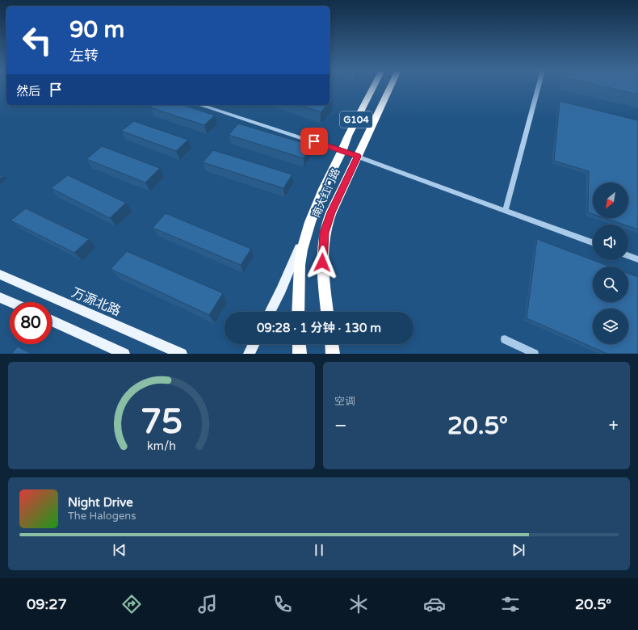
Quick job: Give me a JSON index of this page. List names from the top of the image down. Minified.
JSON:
{"streets":{"highway":["G104","南大红门路"],"main road":["万源北路"]},"north":"bottom left","page":{"turn":["90 m","左转"],"then":"然后","limit":"80","trip":"09:28 · 1 分钟 · 130 m","tile":"空调","heat":["−","20.5°","+"],"song":["Night Drive","The Halogens"],"tabs":["09:27","20.5°"],"gauge":["75","km/h"]}}
